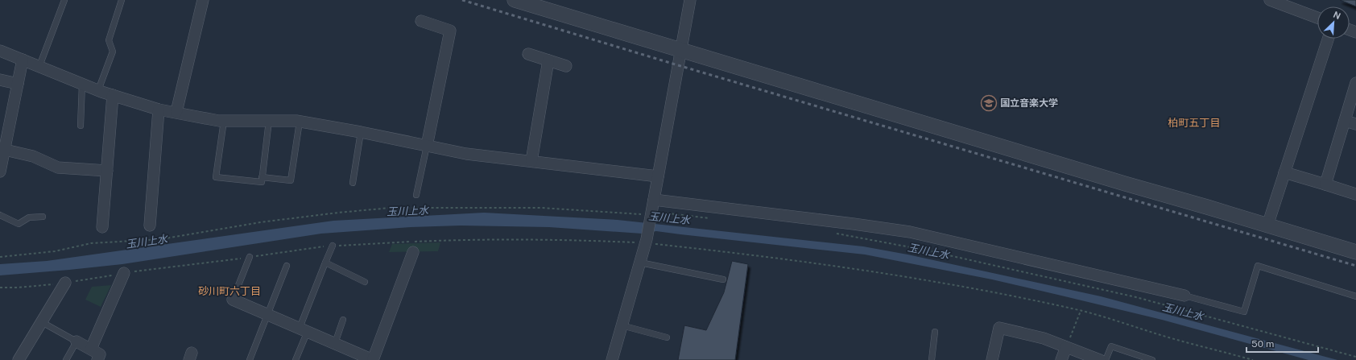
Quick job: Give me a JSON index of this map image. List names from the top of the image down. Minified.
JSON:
{"districts":["柏町五丁目","砂川町六丁目"],"water":["玉川上水"],"places":{"school or university":["国立音楽大学"]},"scale_bar":"50 m","north":"top right"}
